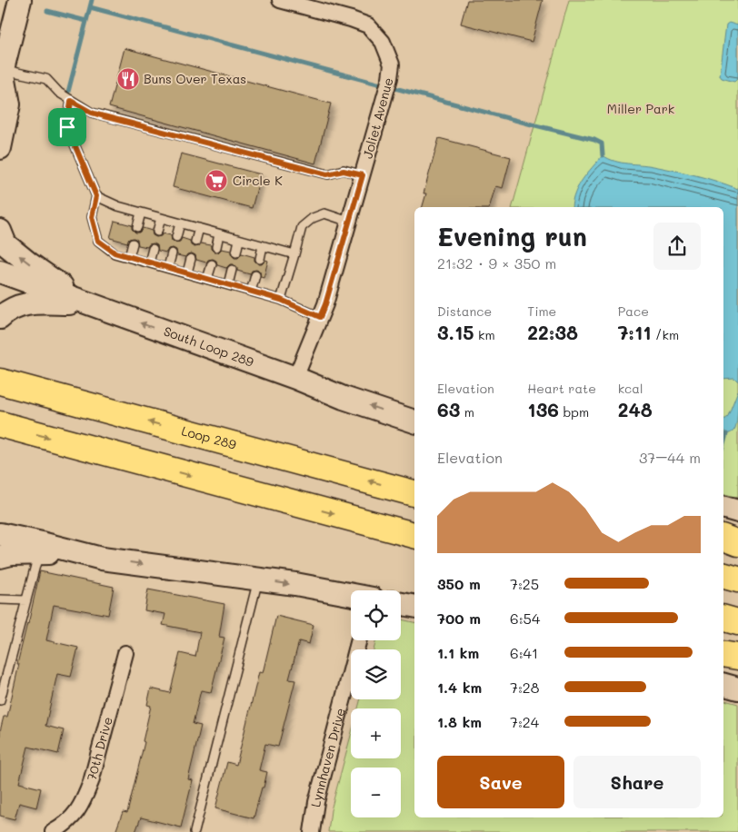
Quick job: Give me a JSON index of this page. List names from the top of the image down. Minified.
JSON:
{"streets":{"highway":["Loop 289"],"main road":["South Loop 289"],"street":["Joliet Avenue","70th Drive","Lynnhaven Drive"]},"crossings":[["Joliet Avenue","South Loop 289"]],"one_way":["South Loop 289"],"parks":["Miller Park"],"places":{"restaurant":["Buns Over Texas"],"supermarket":["Circle K"]},"page":{"heading":["Evening run","21:32 · 9 × 350 m"],"stats":[["Distance","3.15 km"],["Time","22:38"],["Pace","7:11 /km"],["Elevation","63 m"],["Heart rate","136 bpm"],["kcal","248"]],"chart":["Elevation","37–44 m"],"list":[{"name":"350 m","note":"7:25"},{"name":"700 m","note":"6:54"},{"name":"1.1 km","note":"6:41"},{"name":"1.4 km","note":"7:28"},{"name":"1.8 km","note":"7:24"}],"map_buttons":["+","−"],"buttons":["Save","Share"]}}
